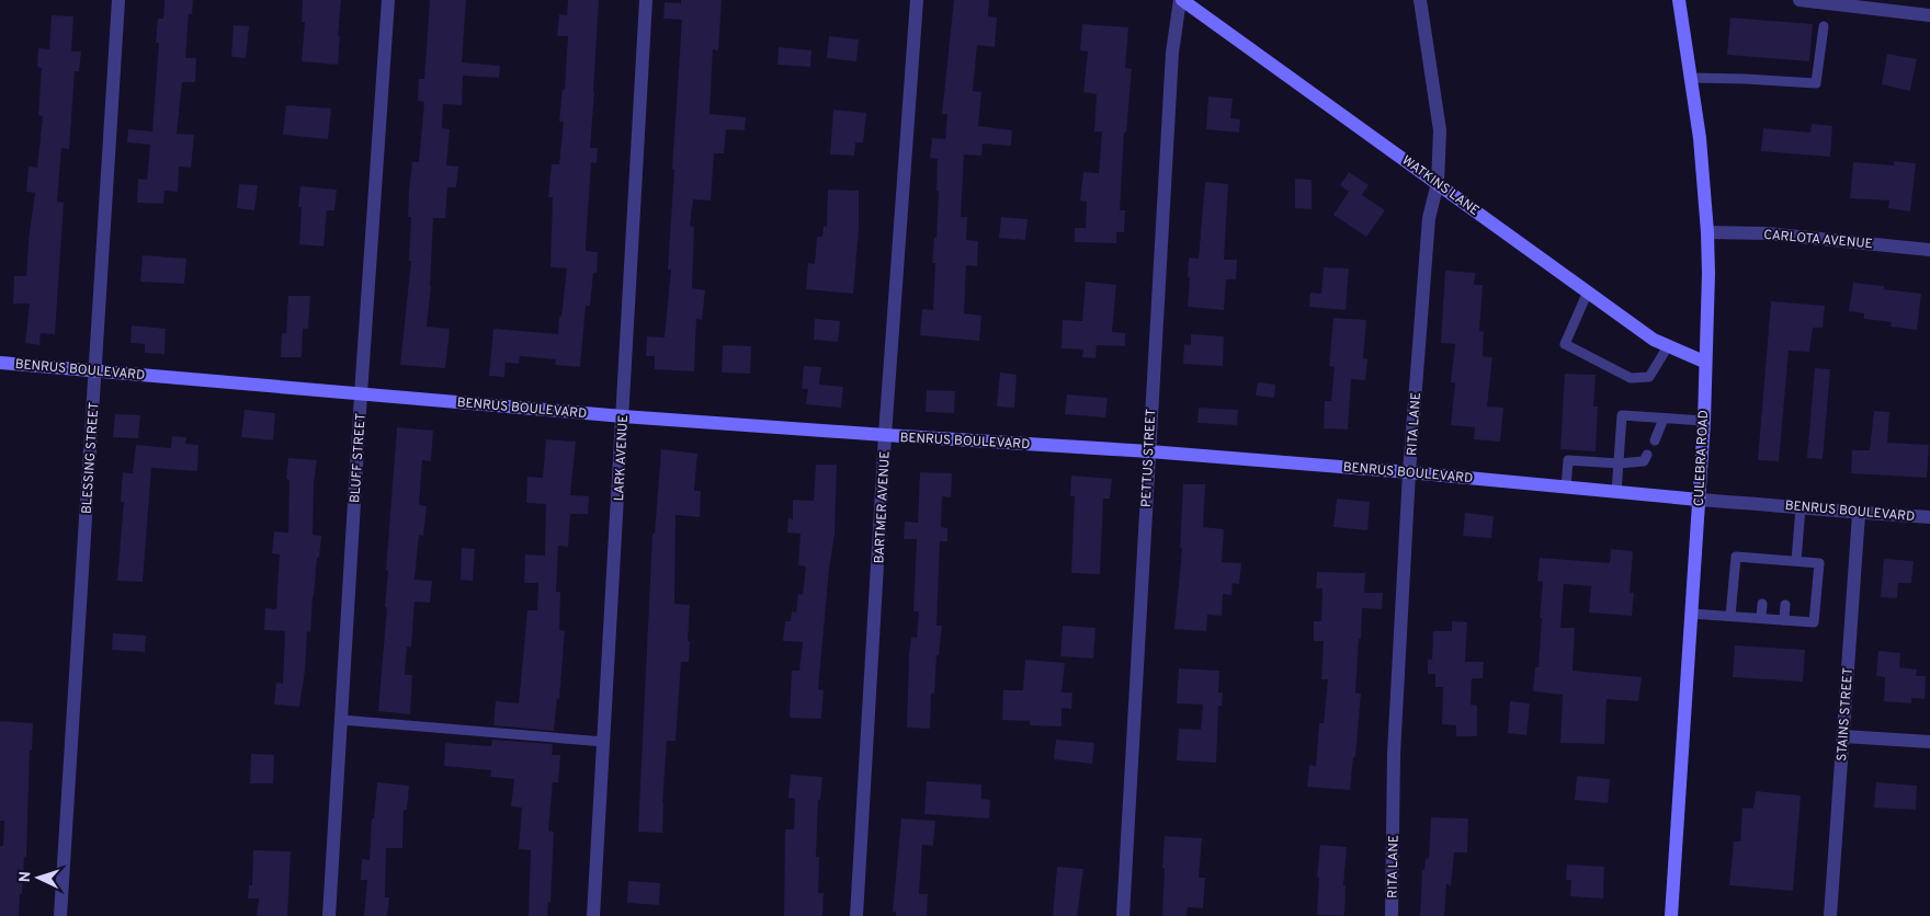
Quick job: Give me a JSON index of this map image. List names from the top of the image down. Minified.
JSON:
{"streets":{"street":["WATKINS LANE","CARLOTA AVENUE","BENRUS BOULEVARD","RITA LANE","BLESSING STREET","BLUFF STREET","LARK AVENUE","PETTUS STREET","CULEBRA ROAD","BARTMER AVENUE","STAINS STREET"]},"crossings":[["WATKINS LANE","RITA LANE"],["WATKINS LANE","PETTUS STREET"],["WATKINS LANE","CULEBRA ROAD"],["CARLOTA AVENUE","CULEBRA ROAD"],["BENRUS BOULEVARD","RITA LANE"],["BENRUS BOULEVARD","BLESSING STREET"],["BENRUS BOULEVARD","BLUFF STREET"],["BENRUS BOULEVARD","LARK AVENUE"],["BENRUS BOULEVARD","PETTUS STREET"],["BENRUS BOULEVARD","CULEBRA ROAD"],["BENRUS BOULEVARD","BARTMER AVENUE"],["BENRUS BOULEVARD","STAINS STREET"]],"north":"left"}
